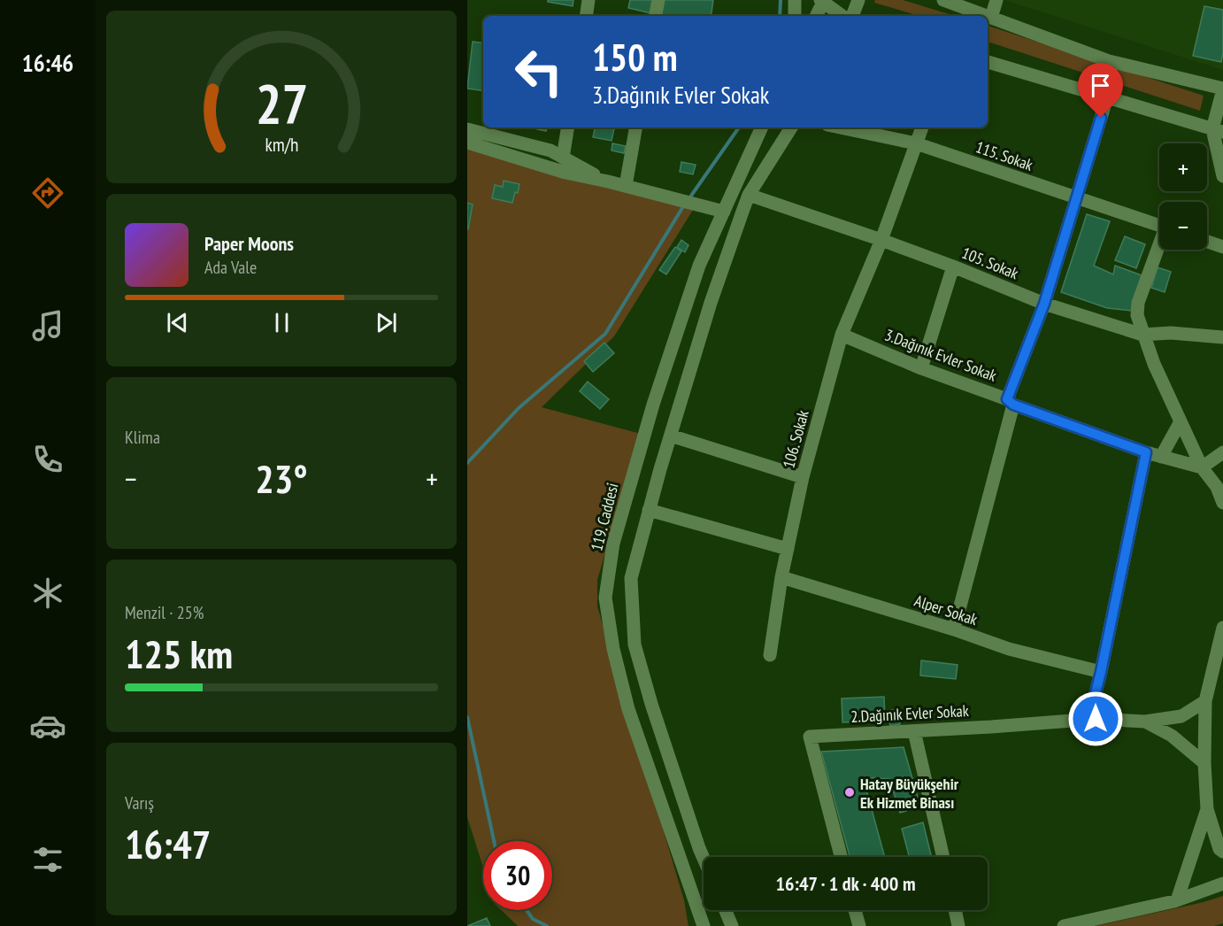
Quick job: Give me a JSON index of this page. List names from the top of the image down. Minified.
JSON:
{"streets":{"street":["115. Sokak","105. Sokak","3.Dağınık Evler Sokak","106. Sokak","119. Caddesi","Alper Sokak","2.Dağınık Evler Sokak"]},"crossings":[["115. Sokak","106. Sokak"],["105. Sokak","106. Sokak"],["3.Dağınık Evler Sokak","106. Sokak"],["106. Sokak","Alper Sokak"]],"places":["Hatay Büyükşehir Ek Hizmet Binası"],"page":{"tabs":"16:46","turn":["150 m","3.Dağınık Evler Sokak"],"map_buttons":["+","−"],"song":["Paper Moons","Ada Vale"],"tile":["Klima",["Menzil · 25%","125 km"],["Varış","16:47"]],"heat":["−","23°","+"],"limit":"30","trip":"16:47 · 1 dk · 400 m","gauge":["27","km/h"]}}
